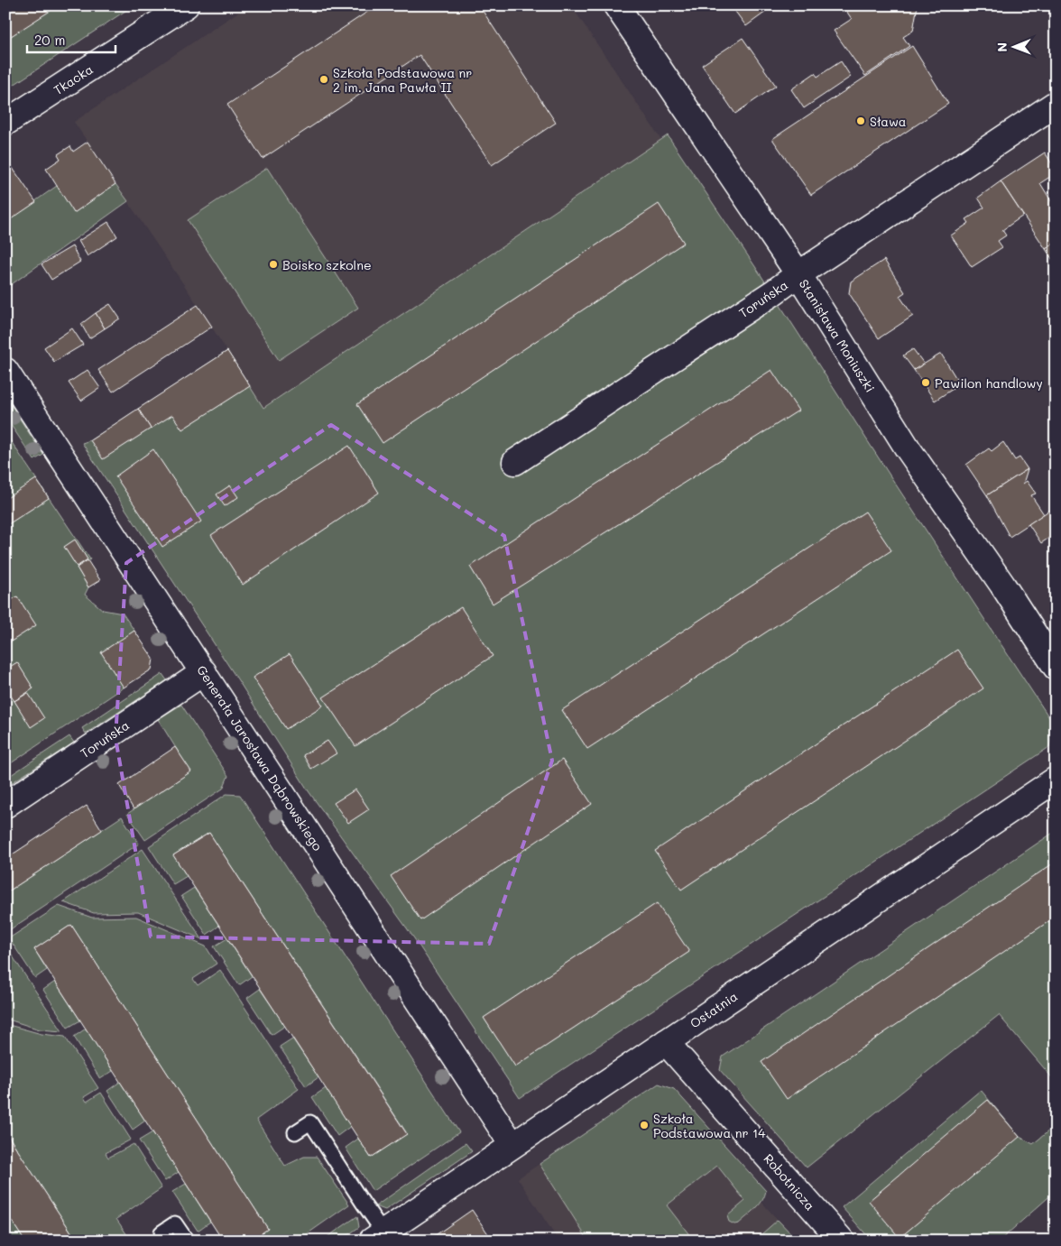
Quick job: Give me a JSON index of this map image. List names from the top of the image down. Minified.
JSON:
{"streets":{"street":["Tkacka","Toruńska","Stanisława Moniuszki","Generała Jarosława Dąbrowskiego","Ostatnia","Robotnicza"]},"crossings":[["Toruńska","Stanisława Moniuszki"],["Toruńska","Generała Jarosława Dąbrowskiego"],["Generała Jarosława Dąbrowskiego","Ostatnia"],["Ostatnia","Robotnicza"]],"places":["Szkoła Podstawowa nr 2 im. Jana Pawła II","Sława","Boisko szkolne","Pawilon handlowy","Szkoła Podstawowa nr 14"],"scale_bar":"20 m","north":"left"}
